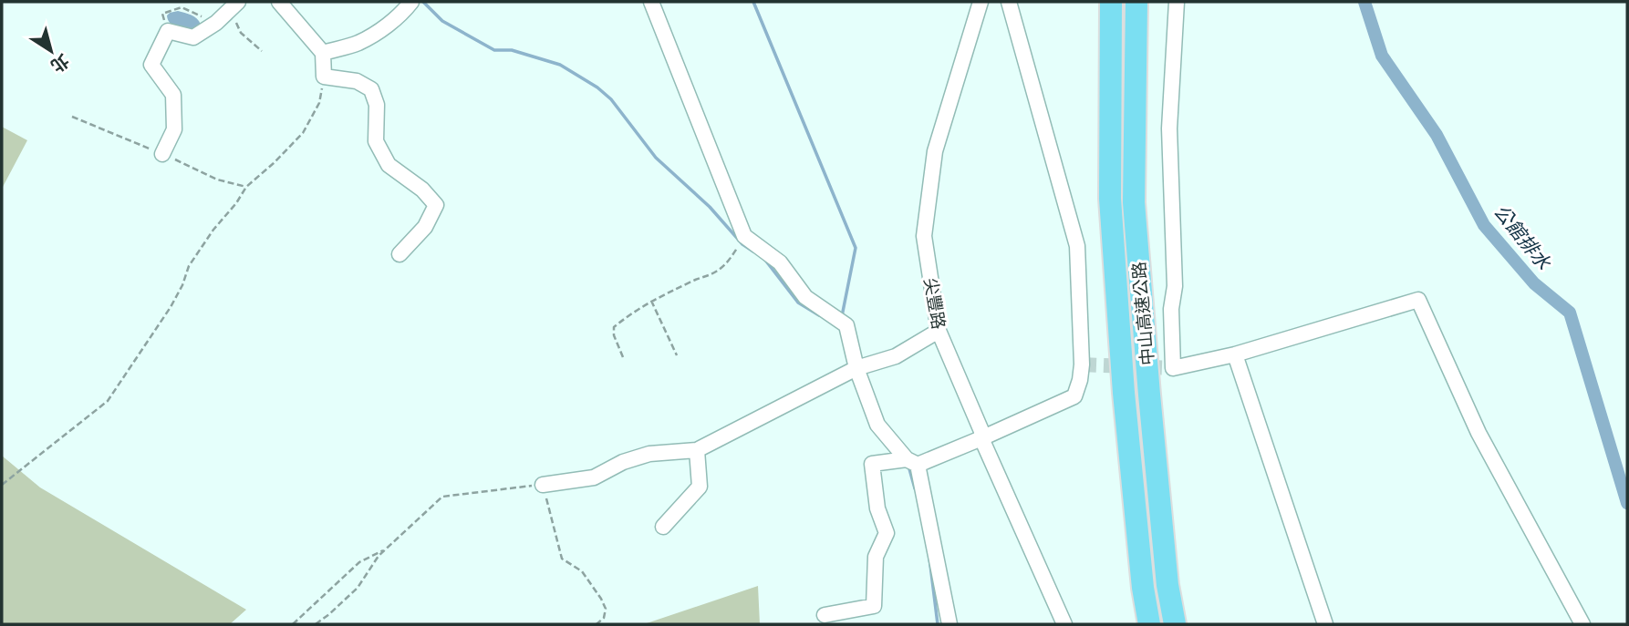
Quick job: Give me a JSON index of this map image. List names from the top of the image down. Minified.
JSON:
{"streets":{"highway":["中山高速公路"],"street":["尖豐路"]},"water":["公館排水"],"north":"bottom right"}
